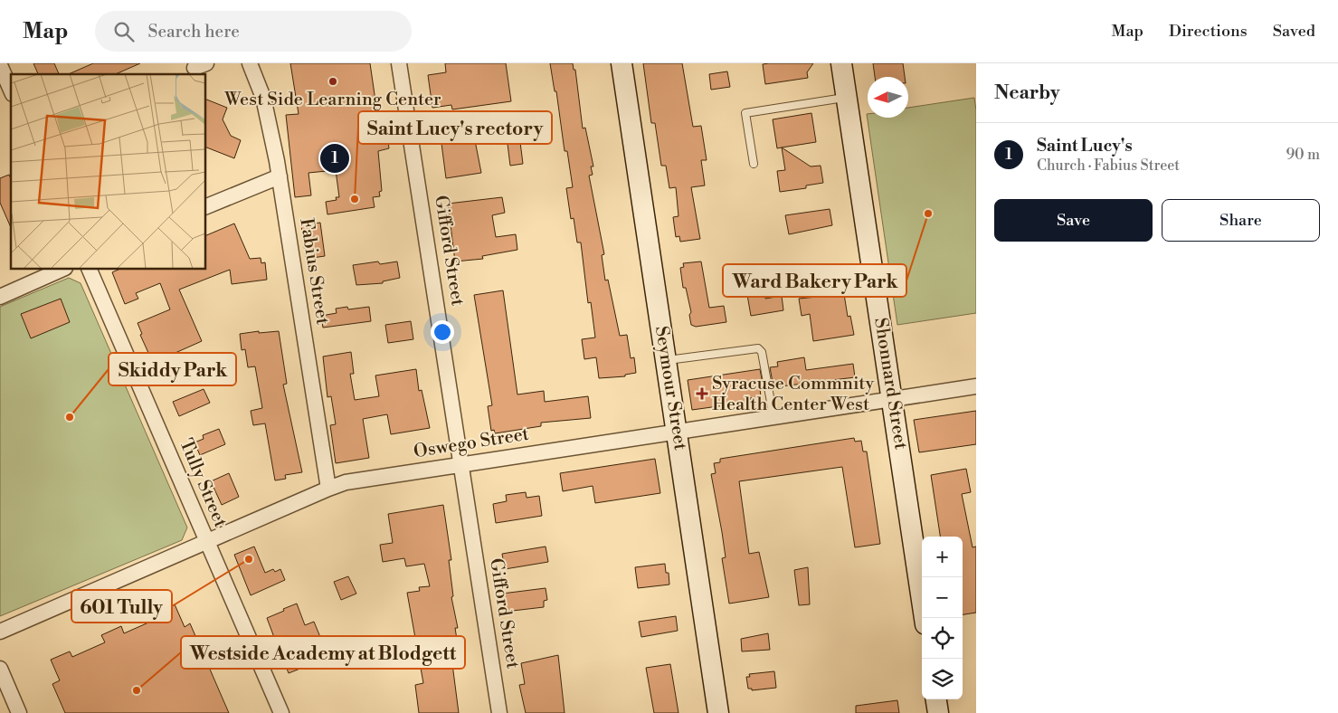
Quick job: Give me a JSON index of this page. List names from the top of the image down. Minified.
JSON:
{"streets":{"street":["Gifford Street","Fabius Street","Shonnard Street","Seymour Street","Oswego Street","Tully Street"]},"crossings":[["Gifford Street","Oswego Street"],["Fabius Street","Oswego Street"],["Shonnard Street","Oswego Street"],["Seymour Street","Oswego Street"],["Oswego Street","Tully Street"]],"places":{"other":["West Side Learning Center","Saint Lucy's rectory","Ward Bakery Park","Skiddy Park","601 Tully","Westside Academy at Blodgett"],"health":["Syracuse Commnity Health Center West"]},"north":"left","page":{"header":"Map","search":"Search here","nav":["Map","Directions","Saved"],"heading":"Nearby","list":[{"mark":"1","name":"Saint Lucy's","note":"Church · Fabius Street","value":"90 m"}],"pins":"1","buttons":["Save","Share"],"map_buttons":["+","−"]}}
